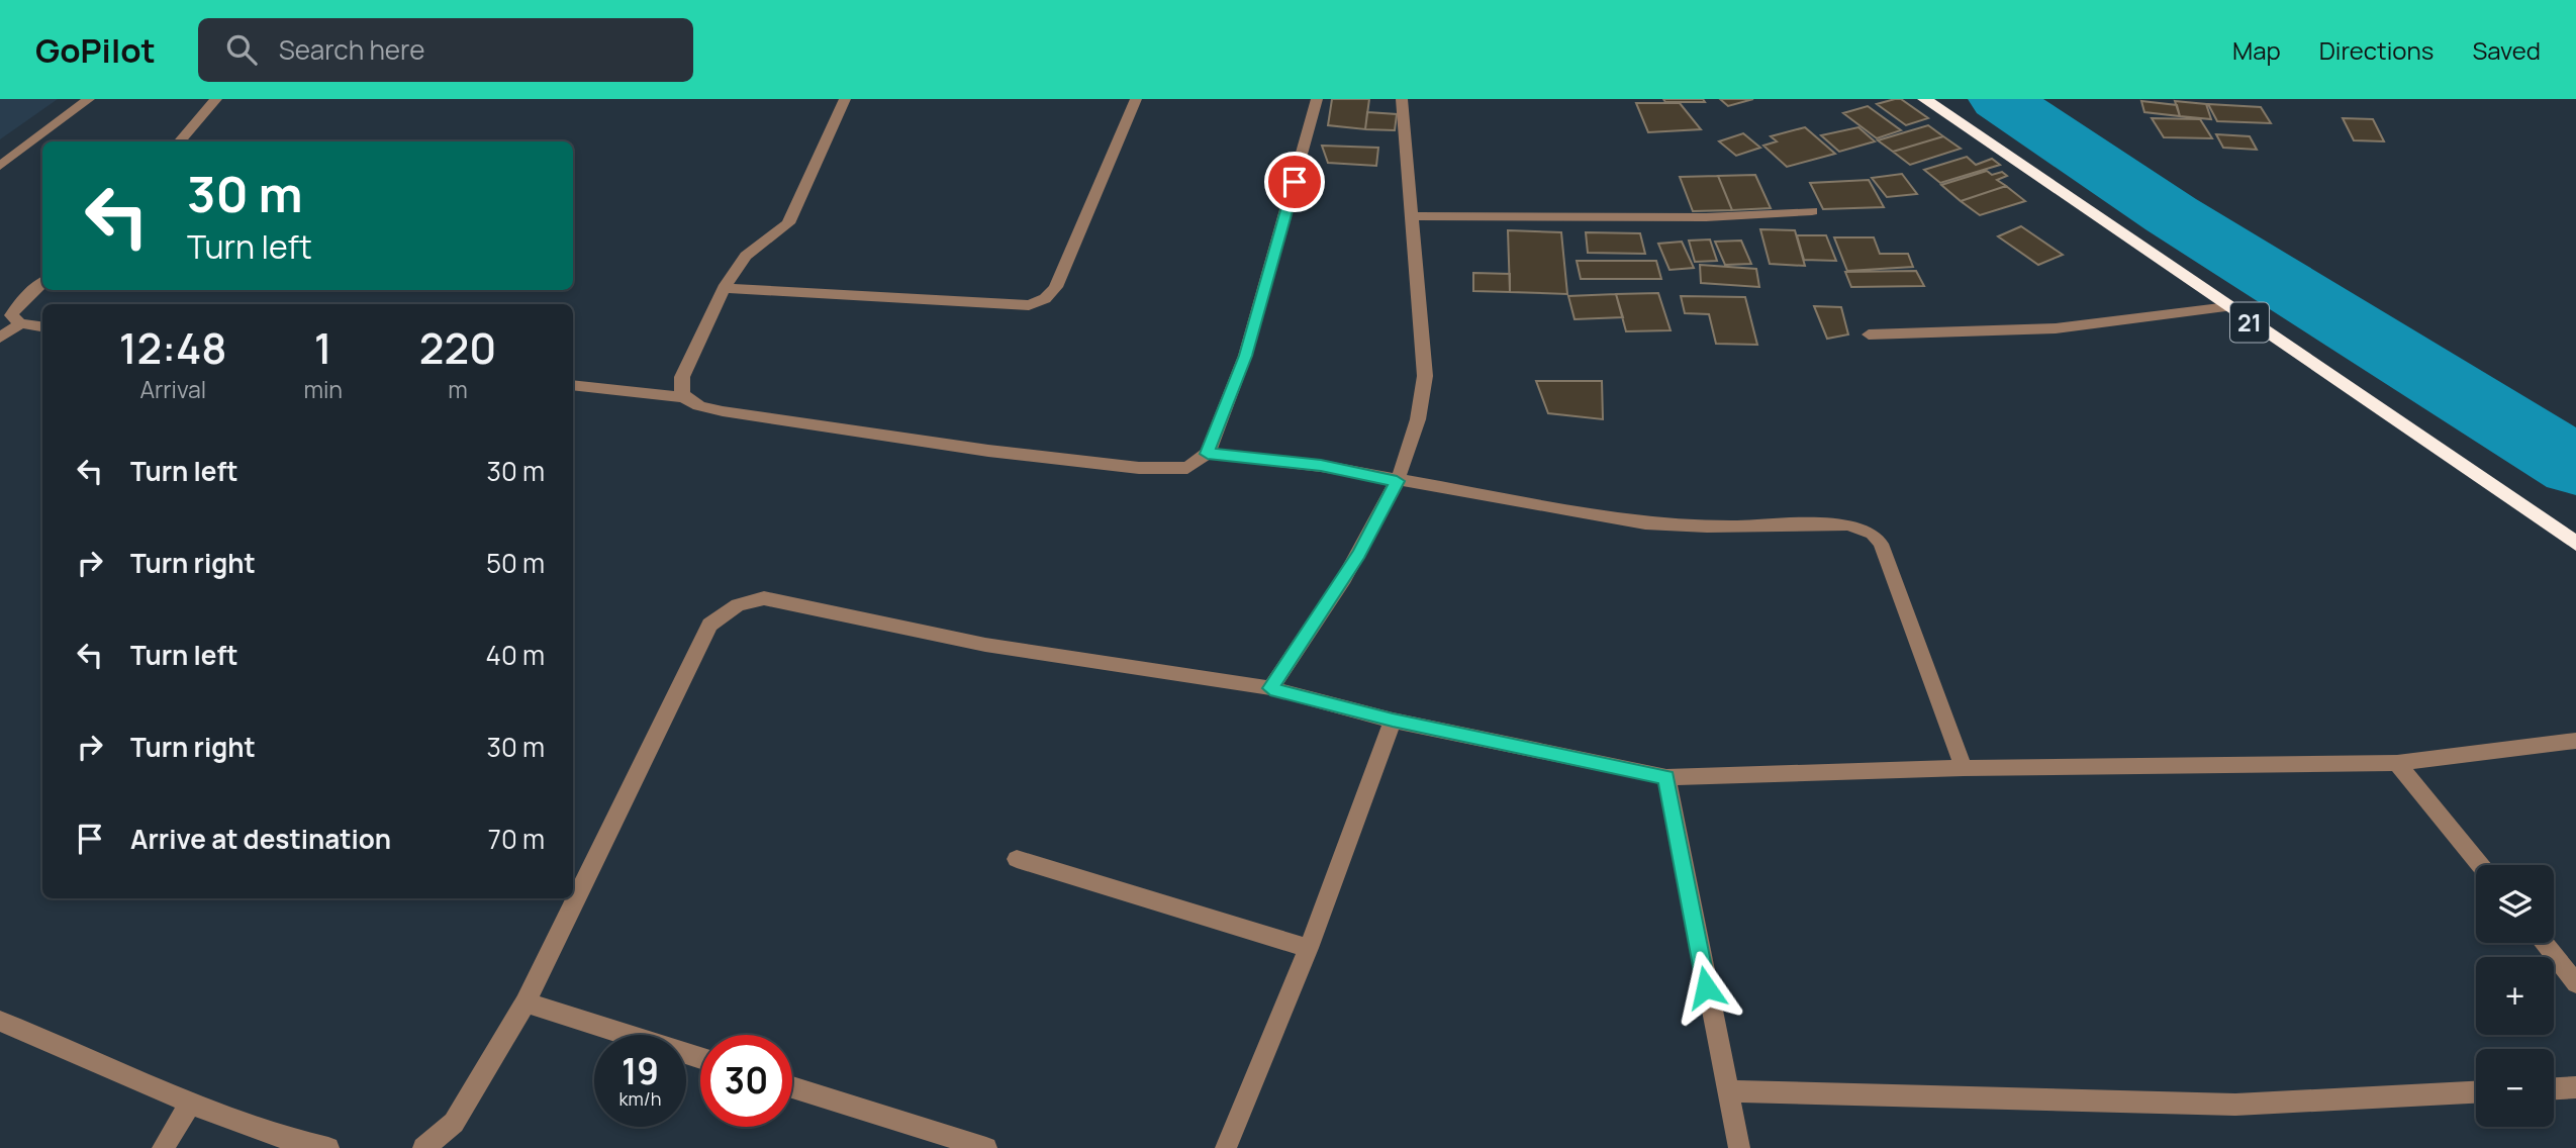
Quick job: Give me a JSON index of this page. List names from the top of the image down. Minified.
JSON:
{"streets":{"highway":["21"]},"page":{"header":"GoPilot","search":"Search here","nav":["Map","Directions","Saved"],"turn":["30 m","Turn left"],"eta":["12:48","Arrival","1","min","220","m"],"list":[{"name":"Turn left","value":"30 m"},{"name":"Turn right","value":"50 m"},{"name":"Turn left","value":"40 m"},{"name":"Turn right","value":"30 m"},{"name":"Arrive at destination","value":"70 m"}],"map_buttons":["+","−"],"speed":"19 km/h","limit":"30"}}
